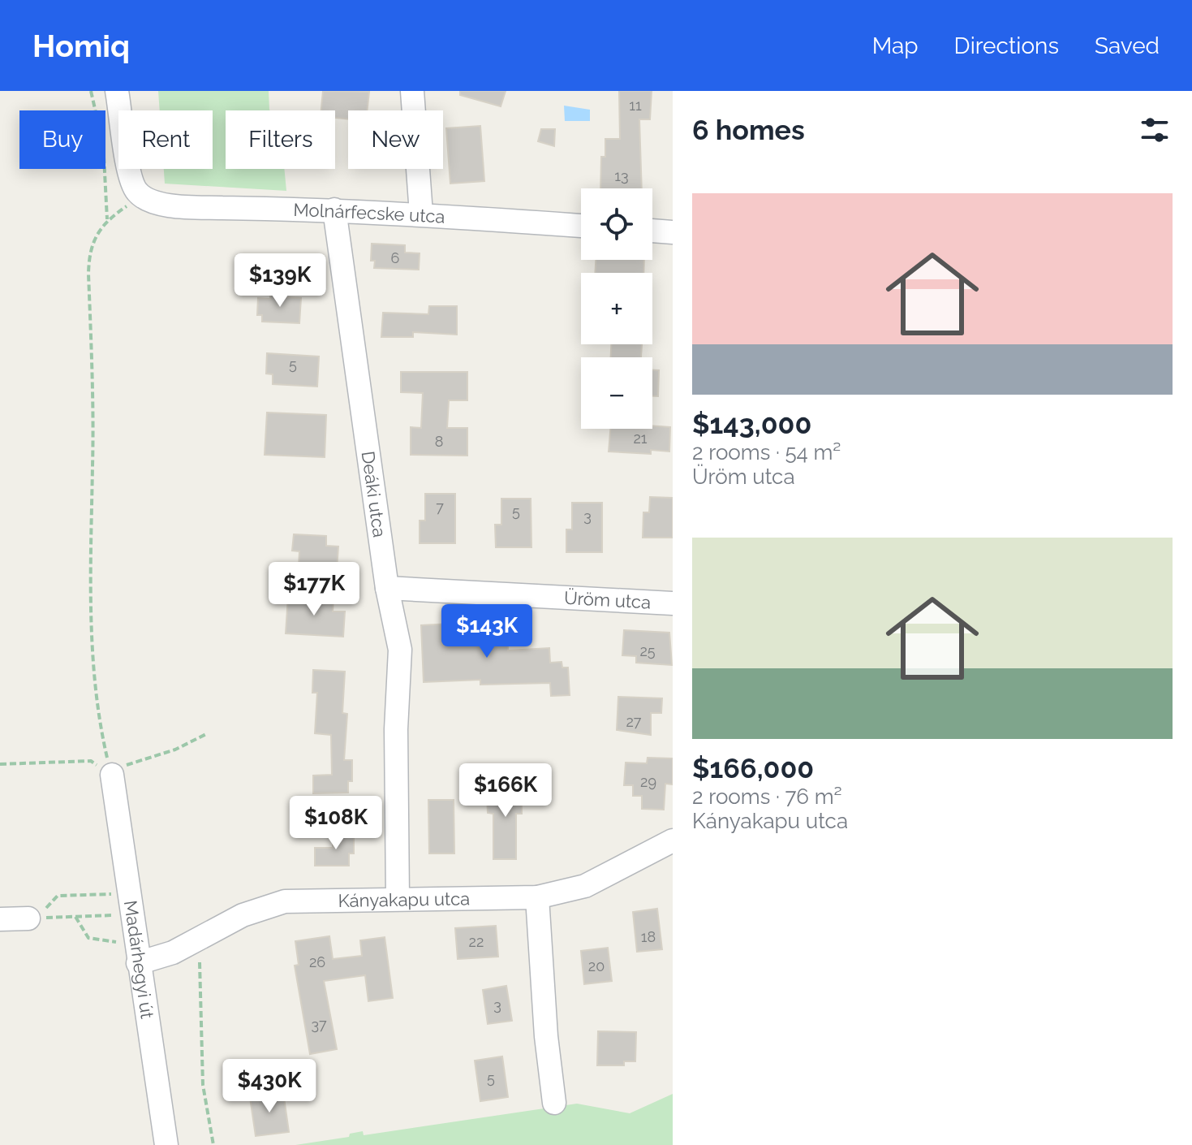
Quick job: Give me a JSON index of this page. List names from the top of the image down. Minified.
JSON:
{"streets":{"street":["Molnárfecske utca","Deáki utca","Üröm utca","Kányakapu utca","Madárhegyi út"]},"crossings":[["Molnárfecske utca","Deáki utca"],["Deáki utca","Üröm utca"],["Deáki utca","Kányakapu utca"],["Kányakapu utca","Madárhegyi út"]],"house_numbers":["11","13","6","5","21","8","7","5","3","25","27","29","18","22","26","20","3","37","5"],"page":{"header":"Homiq","nav":["Map","Directions","Saved"],"heading":"6 homes","chip":["Buy","Rent","Filters","New"],"list":[{"name":"$143,000","note":"2 rooms · 54 m² · Üröm utca"},{"name":"$166,000","note":"2 rooms · 76 m² · Kányakapu utca"}],"map_buttons":["+","−"],"price":["$139K","$177K","$143K","$166K","$108K","$430K"]}}
